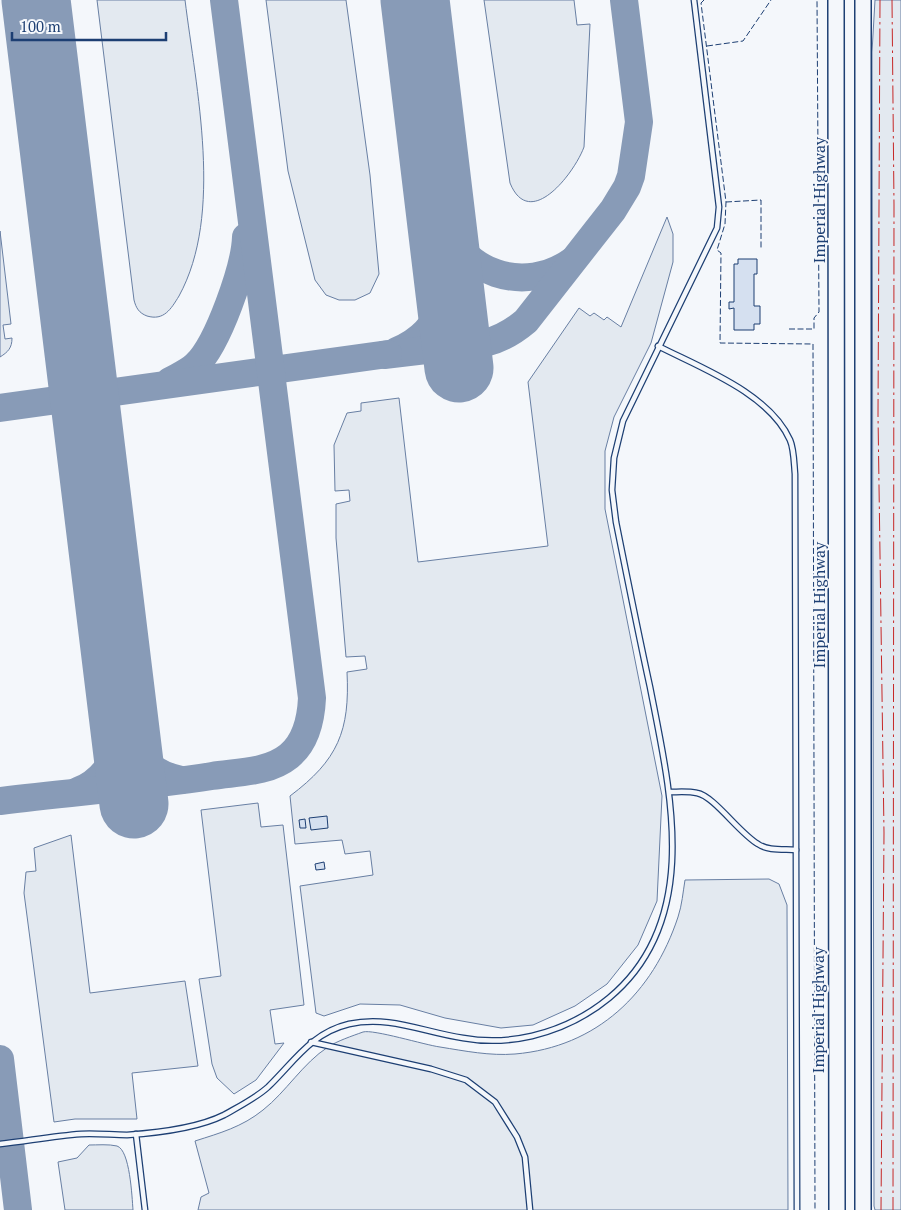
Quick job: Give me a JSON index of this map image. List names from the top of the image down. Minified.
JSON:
{"streets":{"main road":["Imperial Highway"]},"scale_bar":"100 m"}
